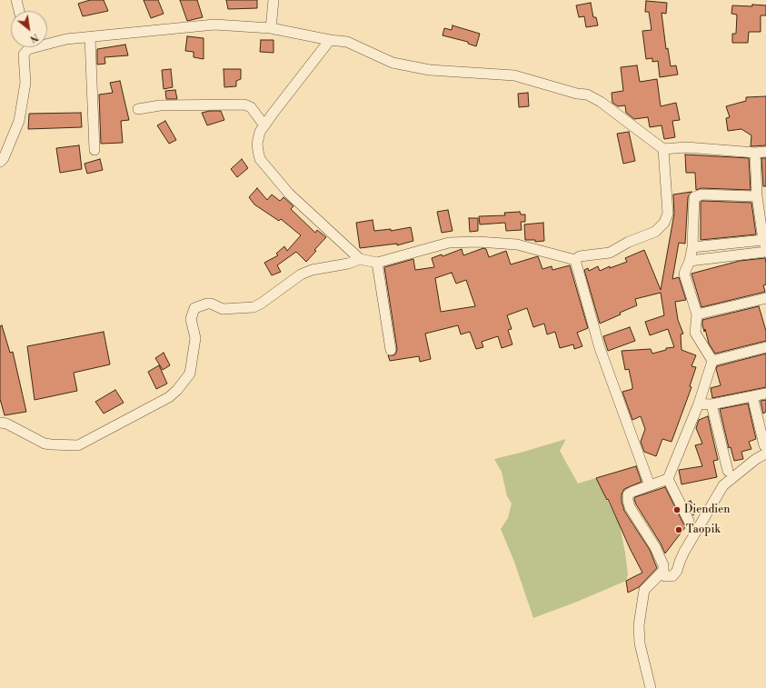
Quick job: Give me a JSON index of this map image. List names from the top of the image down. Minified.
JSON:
{"places":["Diendien","Taopik"],"north":"bottom right"}
